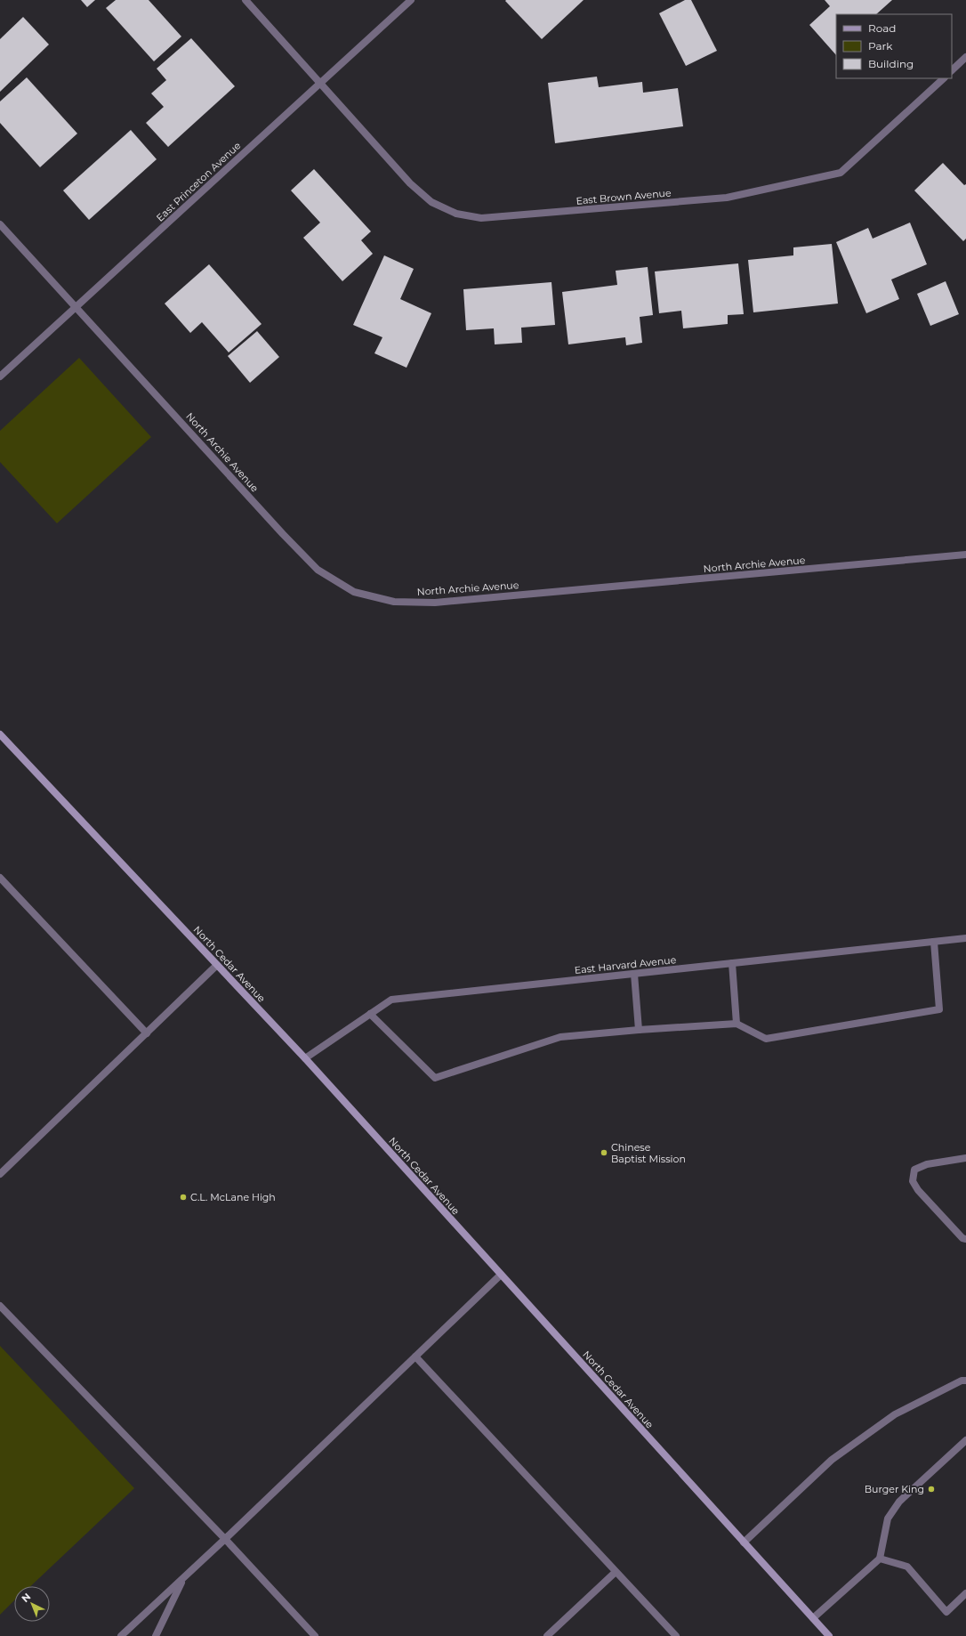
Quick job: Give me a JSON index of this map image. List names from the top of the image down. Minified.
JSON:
{"streets":{"main road":["North Cedar Avenue"],"street":["East Princeton Avenue","East Brown Avenue","North Archie Avenue","East Harvard Avenue"]},"crossings":[["East Princeton Avenue","East Brown Avenue"],["East Princeton Avenue","North Archie Avenue"],["North Cedar Avenue","East Harvard Avenue"]],"places":["Chinese Baptist Mission","C.L. McLane High","Burger King"],"legend":["Road","Park","Building"],"north":"top left"}
